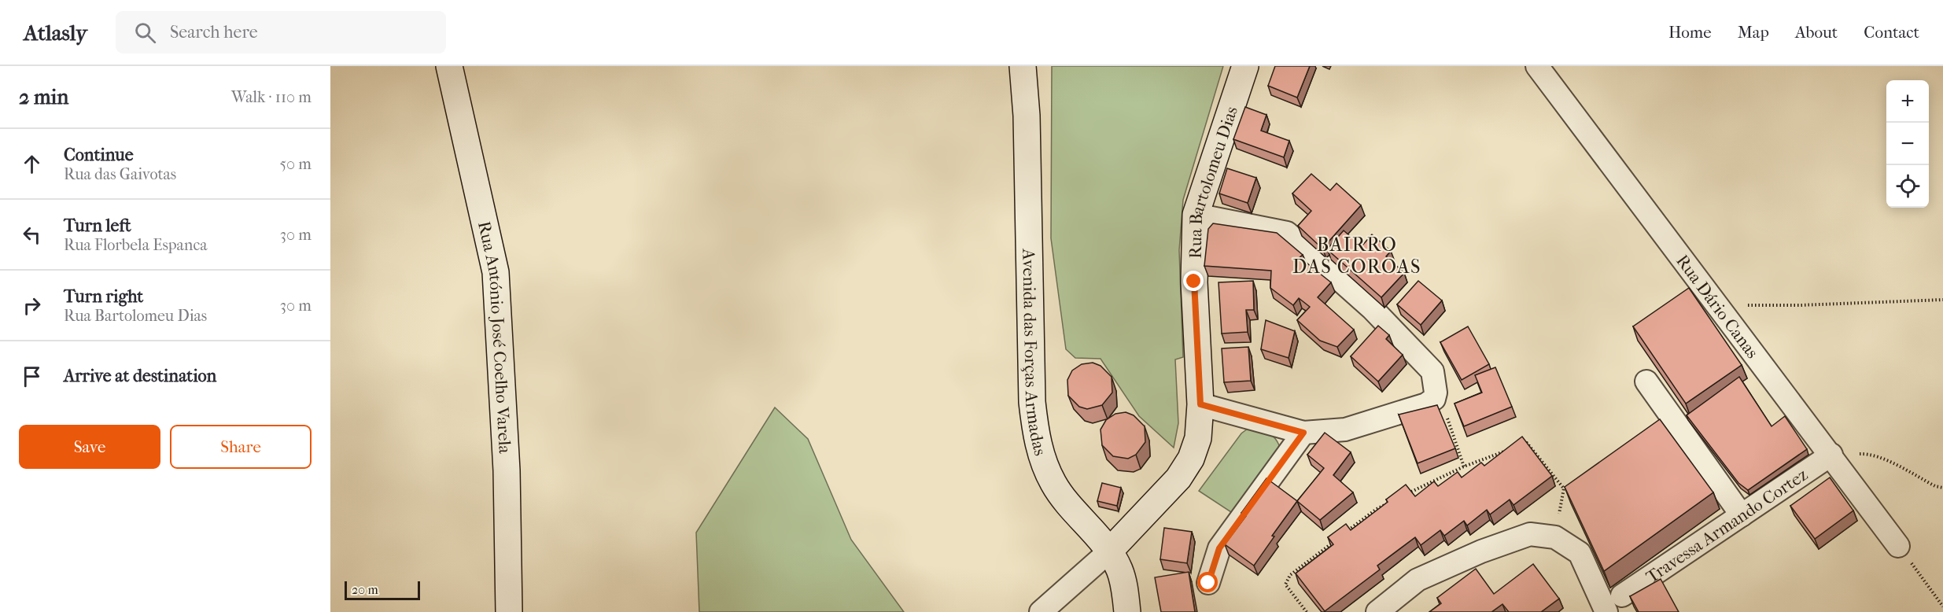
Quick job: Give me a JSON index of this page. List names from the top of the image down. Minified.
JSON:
{"streets":{"street":["Rua Bartolomeu Dias","Rua Dário Canas","Rua António José Coelho Varela","Avenida das Forças Armadas","Travessa Armando Cortez"]},"crossings":[["Rua Bartolomeu Dias","Avenida das Forças Armadas"],["Rua Dário Canas","Travessa Armando Cortez"]],"districts":["BAIRRO DAS COROAS"],"scale_bar":"20 m","page":{"header":"Atlasly","search":"Search here","nav":["Home","Map","About","Contact"],"heading":["2 min","Walk · 110 m"],"map_buttons":["+","−"],"list":[["Continue","Rua das Gaivotas","50 m"],["Turn left","Rua Florbela Espanca","30 m"],["Turn right","Rua Bartolomeu Dias","30 m"],"Arrive at destination"],"buttons":["Save","Share"],"scale":"20 m"}}
